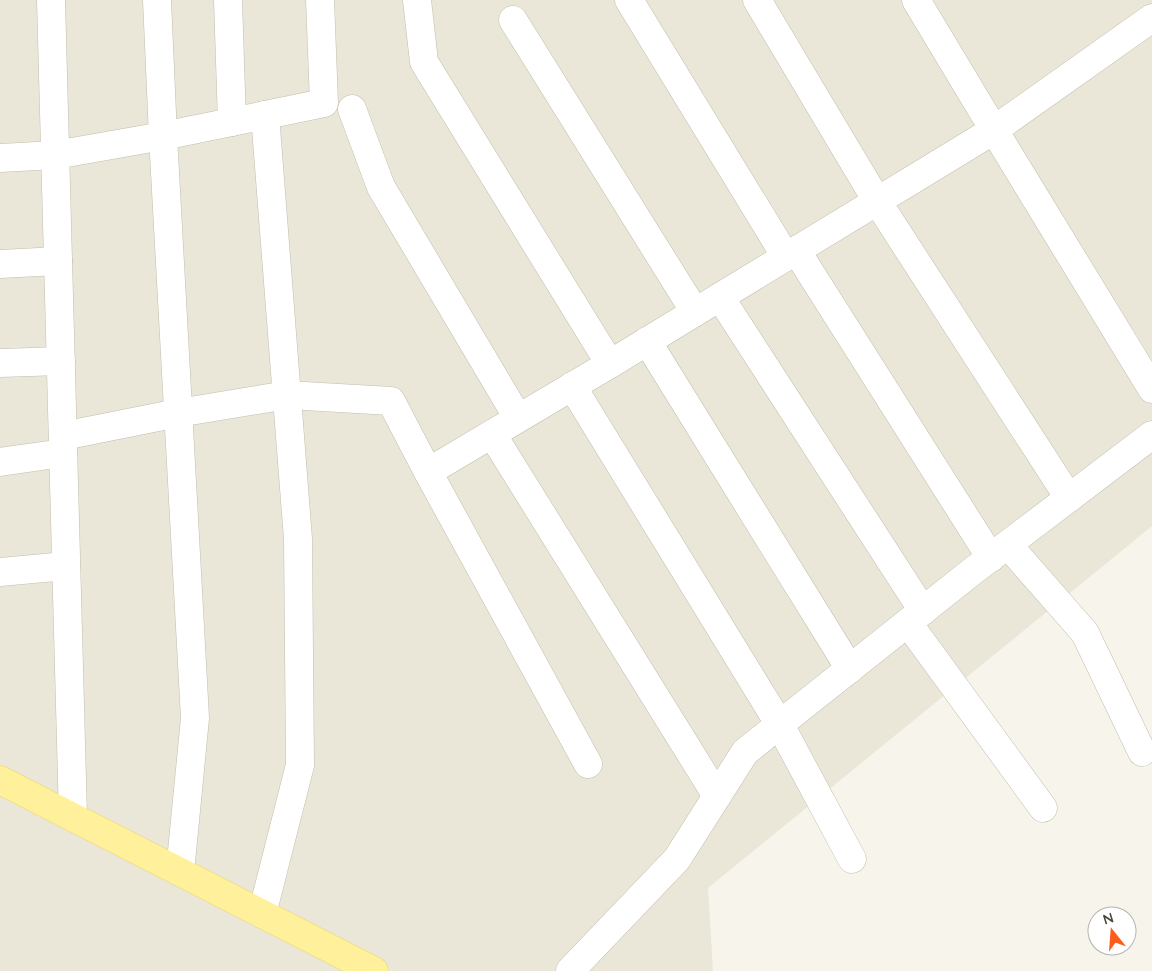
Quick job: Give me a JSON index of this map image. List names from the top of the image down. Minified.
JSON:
{"north":"top"}
